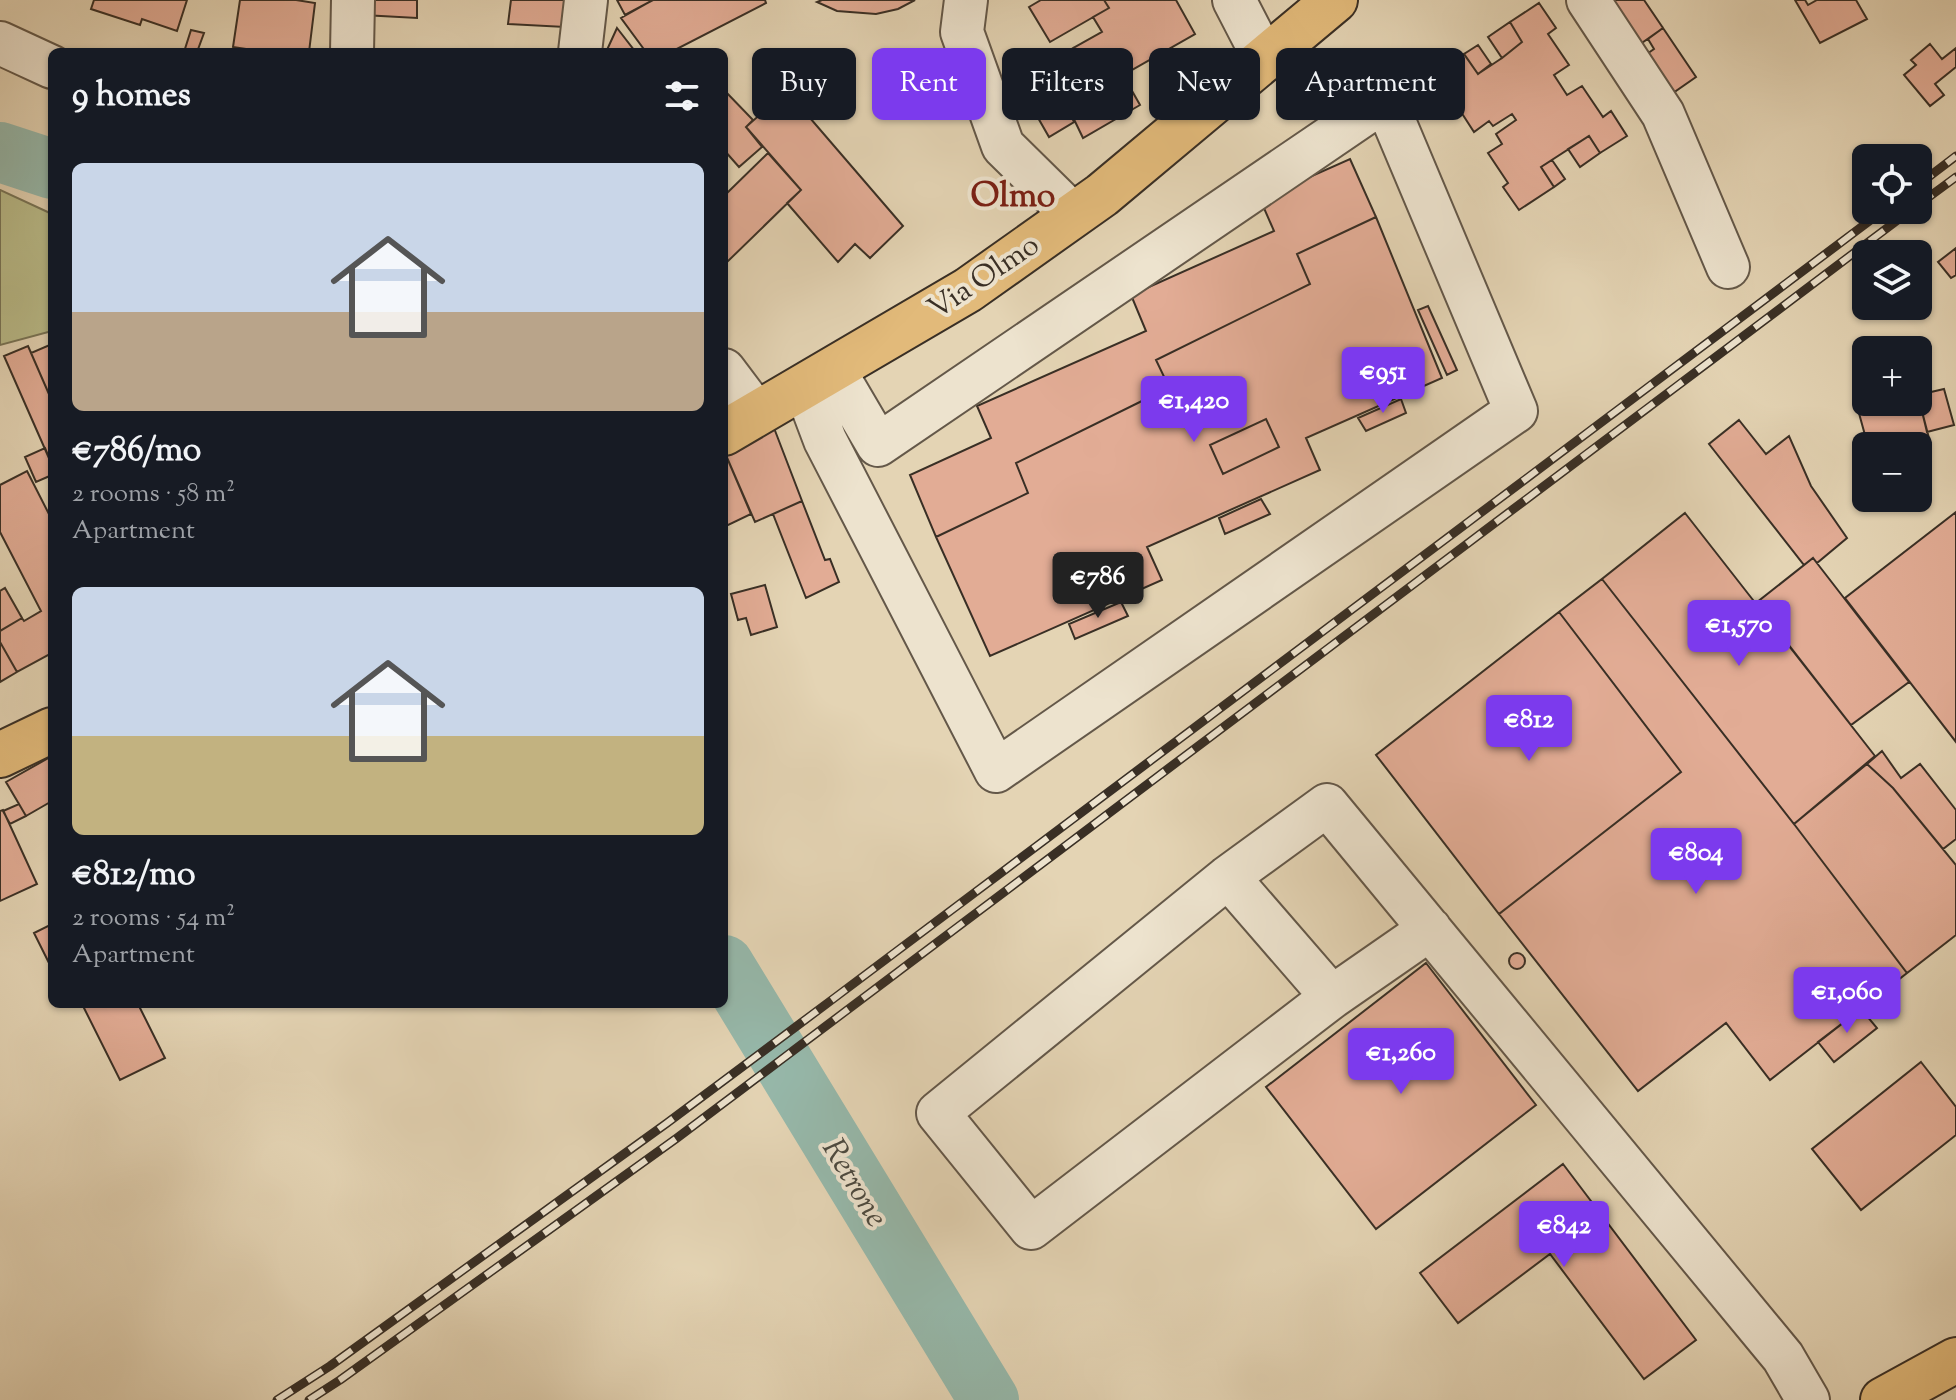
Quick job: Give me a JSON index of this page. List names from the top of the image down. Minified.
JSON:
{"streets":{"main road":["Via Olmo"]},"districts":["Olmo"],"water":["Retrone"],"page":{"chip":["Buy","Rent","Filters","New","Apartment"],"heading":"9 homes","map_buttons":["+","−"],"list":[{"name":"€786/mo","note":"2 rooms · 58 m² · Apartment"},{"name":"€812/mo","note":"2 rooms · 54 m² · Apartment"}],"price":["€951","€1,420","€786","€1,570","€812","€804","€1,060","€1,260","€842"]}}
